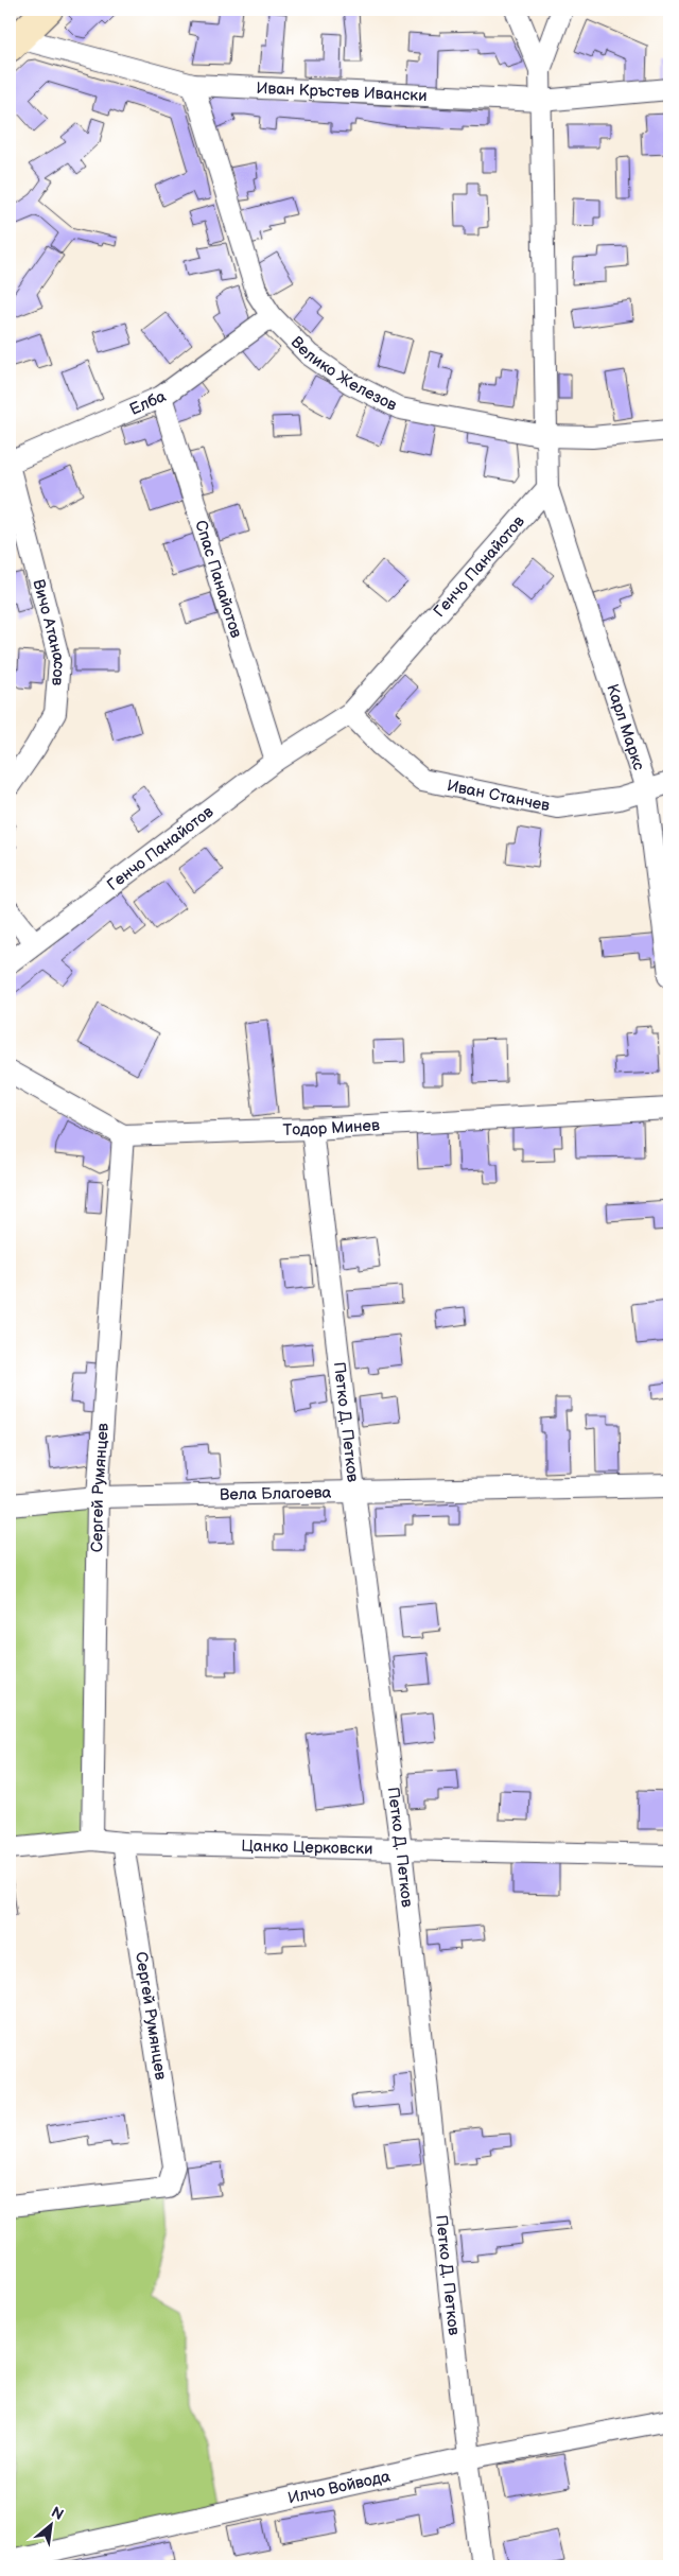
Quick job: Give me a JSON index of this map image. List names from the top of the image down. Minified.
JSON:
{"streets":{"street":["Иван Кръстев Ивански","Велико Железов","Елба","Генчо Панайотов","Спас Панайотов","Вичо Атанасов","Карл Маркс","Иван Станчев","Тодор Минев","Петко Д. Петков","Сергей Румянцев","Вела Благоева","Цанко Церковски","Илчо Войвода"]},"crossings":[["Иван Кръстев Ивански","Велико Железов"],["Велико Железов","Елба"],["Елба","Спас Панайотов"],["Генчо Панайотов","Спас Панайотов"],["Генчо Панайотов","Карл Маркс"],["Генчо Панайотов","Иван Станчев"],["Карл Маркс","Иван Станчев"],["Тодор Минев","Петко Д. Петков"],["Тодор Минев","Сергей Румянцев"],["Петко Д. Петков","Вела Благоева"],["Петко Д. Петков","Цанко Церковски"],["Петко Д. Петков","Илчо Войвода"],["Сергей Румянцев","Вела Благоева"],["Сергей Румянцев","Цанко Церковски"]],"north":"top right"}
